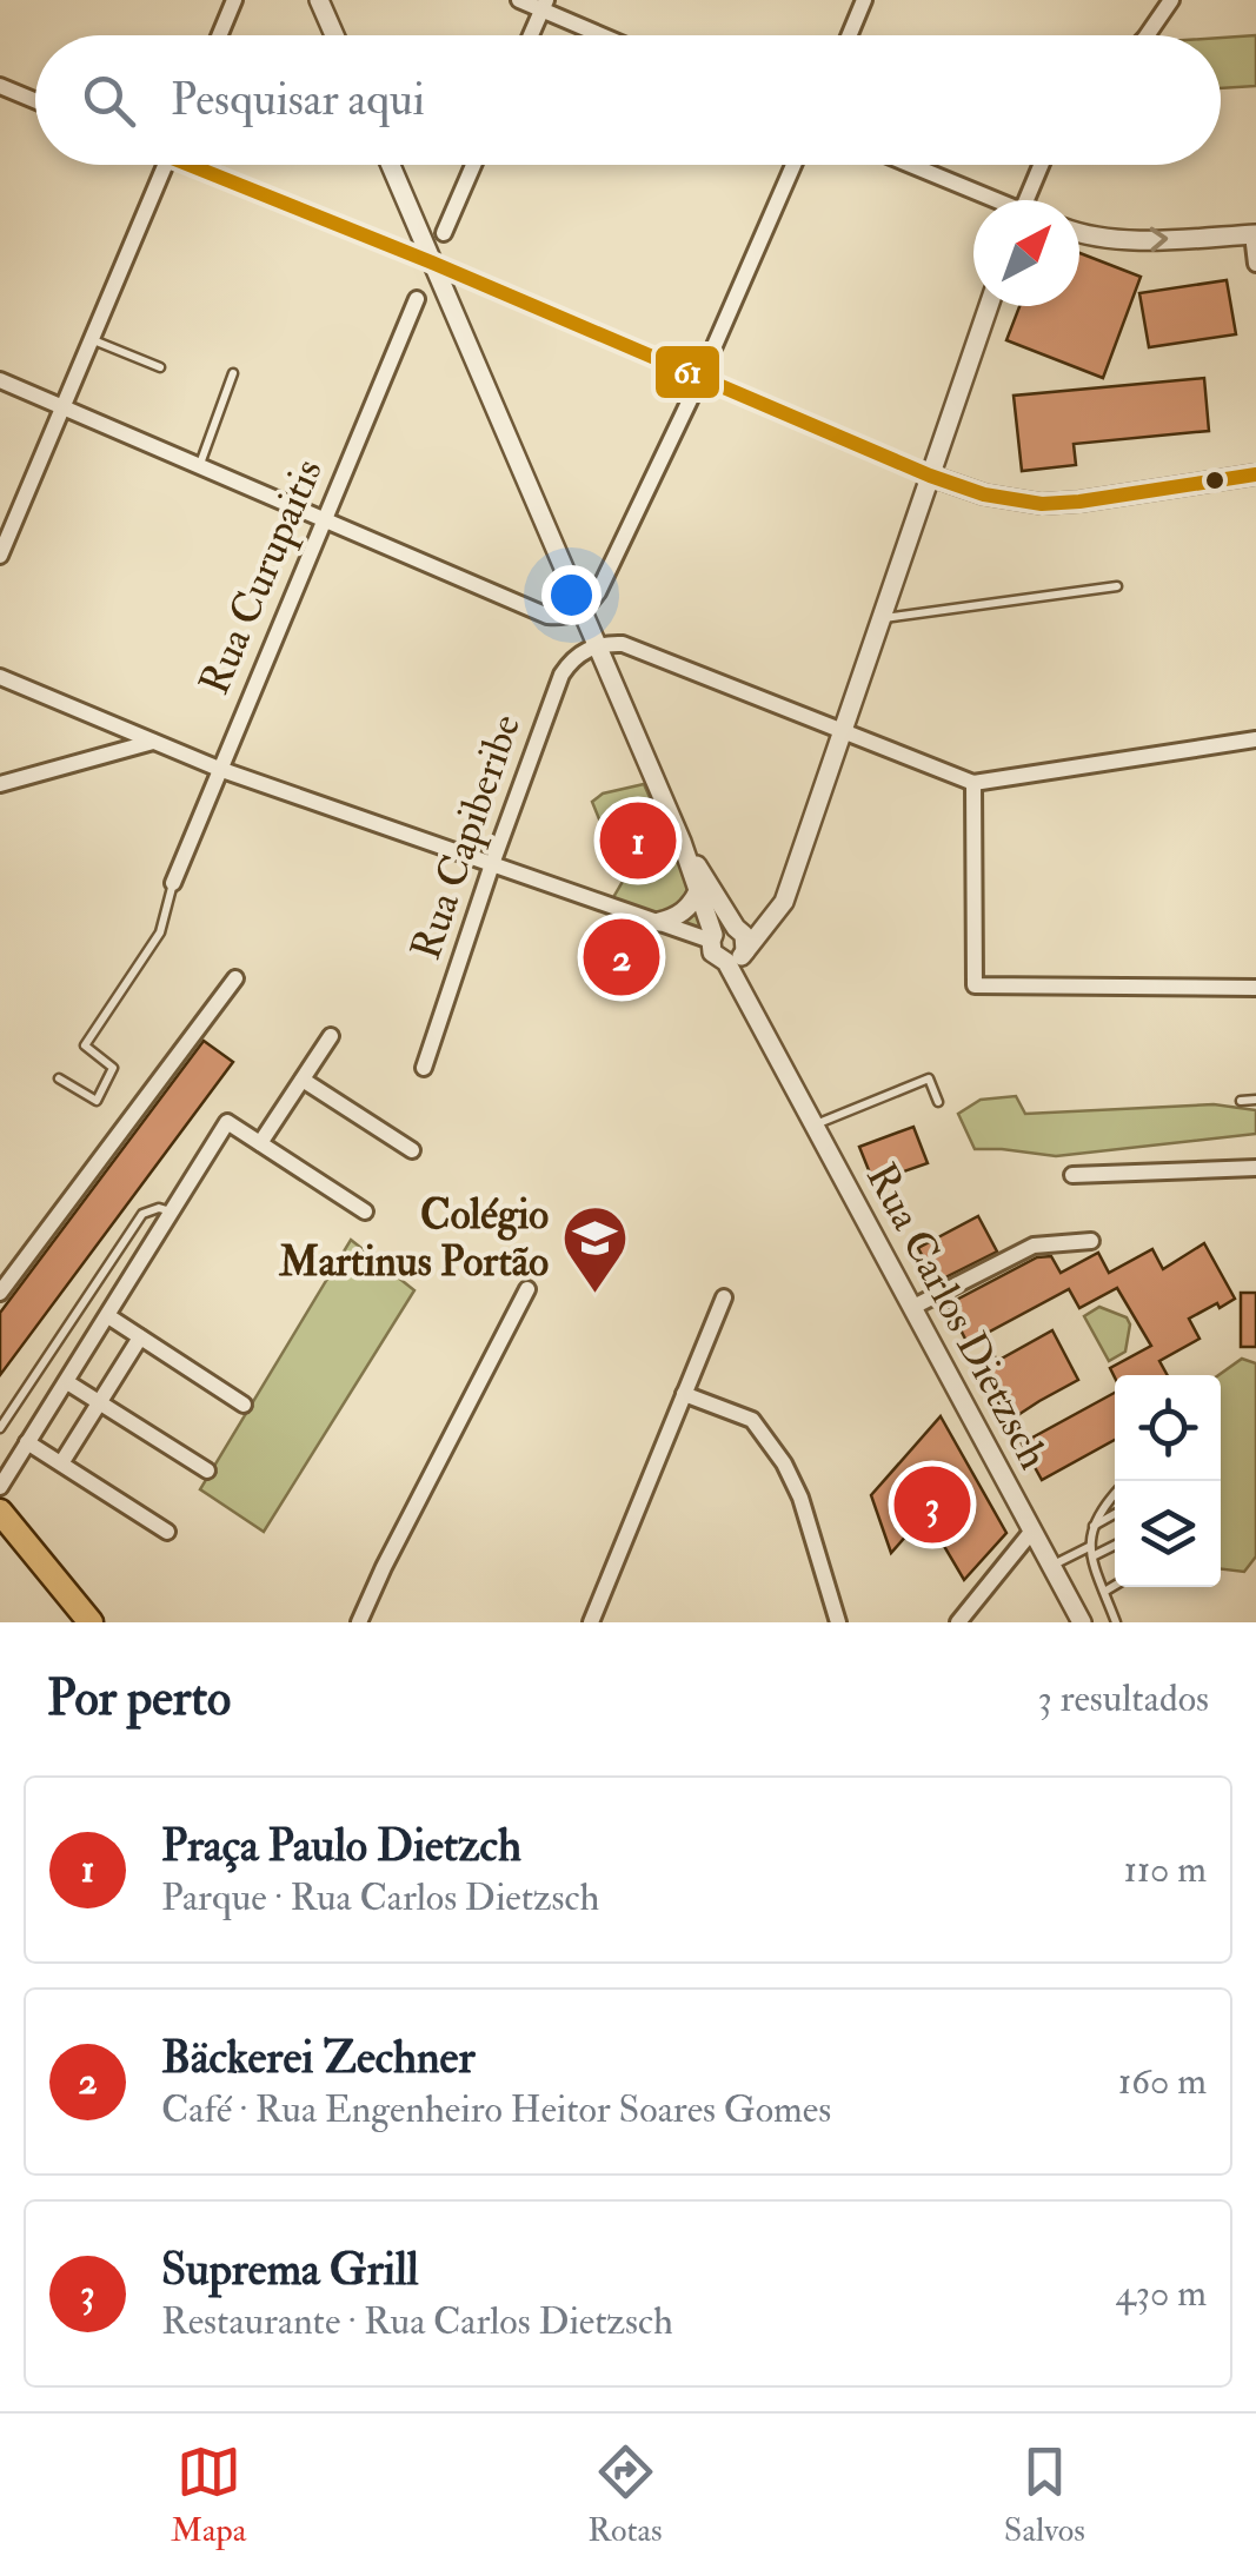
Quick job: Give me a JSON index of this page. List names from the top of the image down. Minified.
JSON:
{"streets":{"street":["Rua Curupaitis","Rua Capiberibe","Rua Carlos Dietzsch"]},"crossings":[["Rua Capiberibe","Rua Carlos Dietzsch"]],"places":{"school or university":["Colégio Martinus Portão"]},"lines":["transit line 61"],"north":"top right","page":{"search":"Pesquisar aqui","pins":["1","2","3"],"heading":["Por perto","3 resultados"],"list":[{"mark":"1","name":"Praça Paulo Dietzch","note":"Parque · Rua Carlos Dietzsch","value":"110 m"},{"mark":"2","name":"Bäckerei Zechner","note":"Café · Rua Engenheiro Heitor Soares Gomes","value":"160 m"},{"mark":"3","name":"Suprema Grill","note":"Restaurante · Rua Carlos Dietzsch","value":"430 m"}],"nav":["Mapa","Rotas","Salvos"]}}
